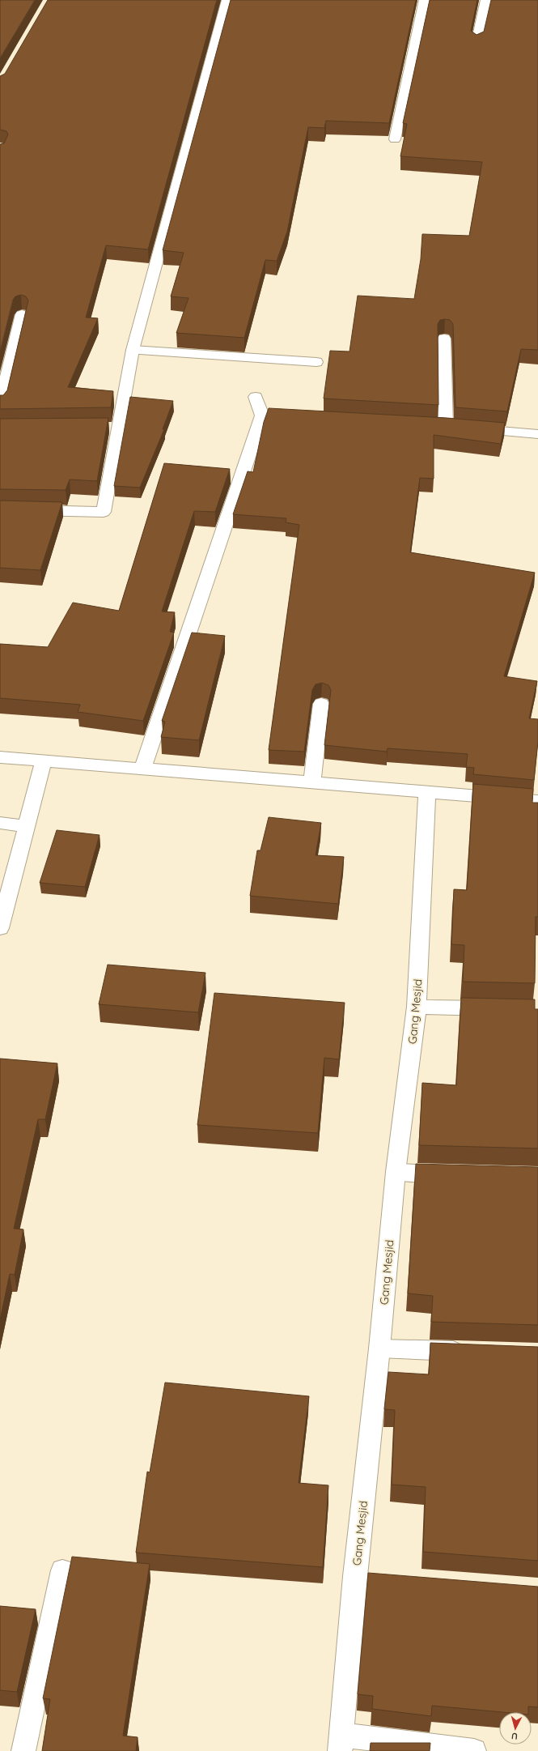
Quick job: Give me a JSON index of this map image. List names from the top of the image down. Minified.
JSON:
{"streets":{"street":["Gang Mesjid"]},"north":"bottom"}
